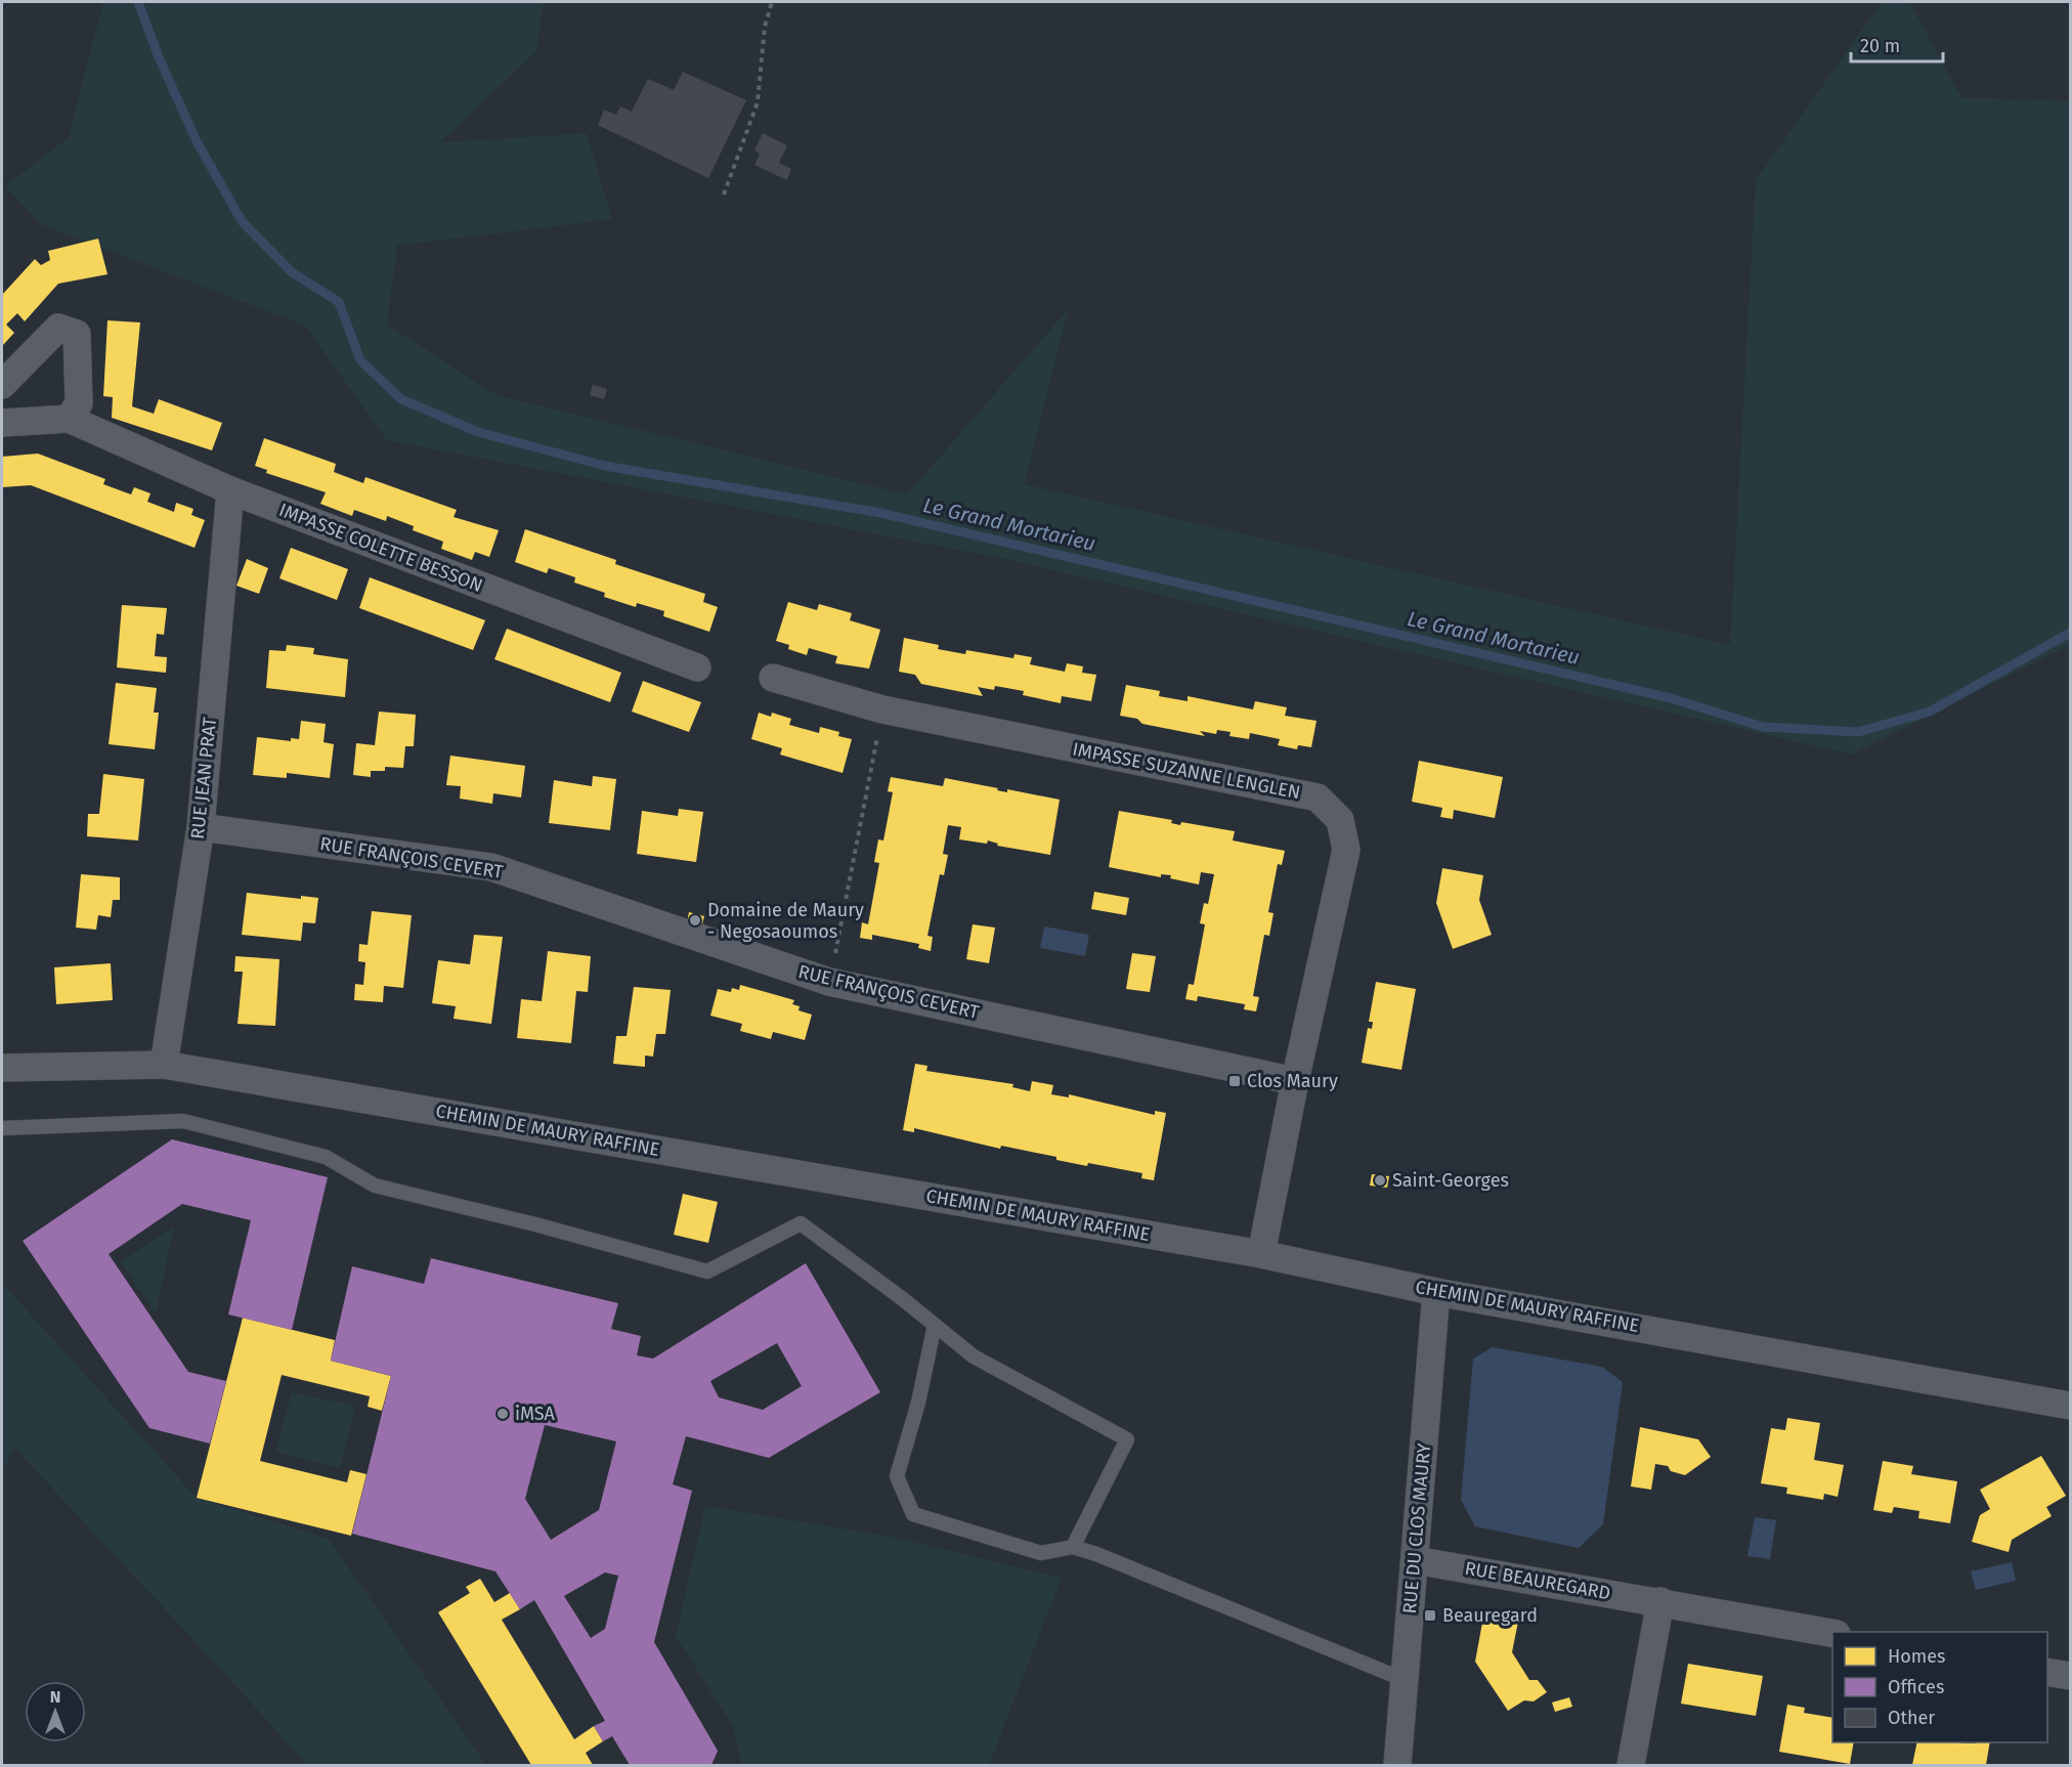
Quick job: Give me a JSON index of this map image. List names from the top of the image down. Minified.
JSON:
{"streets":{"street":["IMPASSE COLETTE BESSON","IMPASSE SUZANNE LENGLEN","RUE JEAN PRAT","RUE FRANÇOIS CEVERT","CHEMIN DE MAURY RAFFINE","RUE DU CLOS MAURY","RUE BEAUREGARD"]},"crossings":[["IMPASSE COLETTE BESSON","RUE JEAN PRAT"],["IMPASSE SUZANNE LENGLEN","RUE FRANÇOIS CEVERT"],["IMPASSE SUZANNE LENGLEN","CHEMIN DE MAURY RAFFINE"],["RUE JEAN PRAT","RUE FRANÇOIS CEVERT"],["RUE JEAN PRAT","CHEMIN DE MAURY RAFFINE"],["CHEMIN DE MAURY RAFFINE","RUE DU CLOS MAURY"],["RUE DU CLOS MAURY","RUE BEAUREGARD"]],"water":["Le Grand Mortarieu"],"places":{"other":["Domaine de Maury - Negosaoumos","Saint-Georges","iMSA"],"transit":["Clos Maury","Beauregard"]},"legend":["Homes","Offices","Other"],"scale_bar":"20 m","north":"top"}
